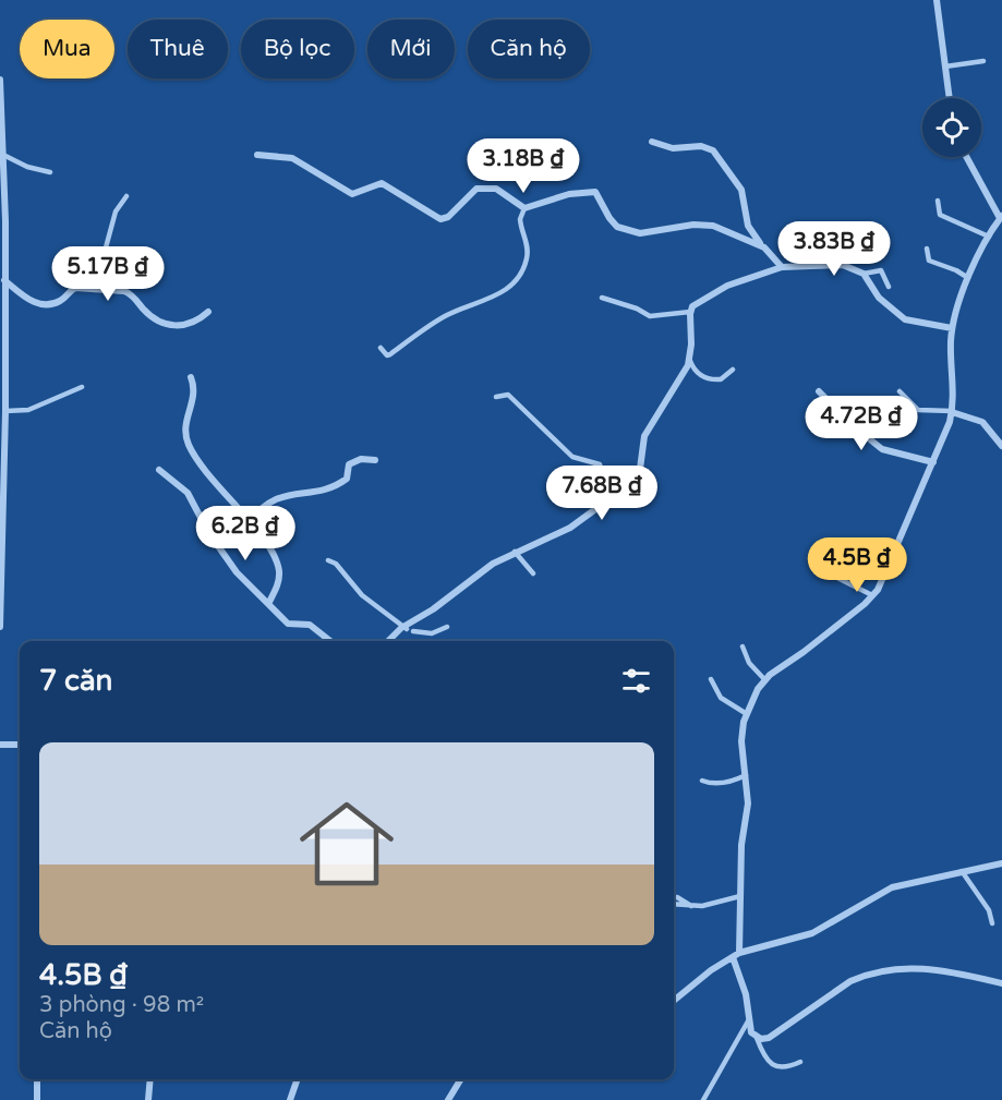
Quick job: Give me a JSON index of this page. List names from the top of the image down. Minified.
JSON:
{"page":{"chip":["Mua","Thuê","Bộ lọc","Mới","Căn hộ"],"price":["3.18B ₫","3.83B ₫","5.17B ₫","4.72B ₫","7.68B ₫","6.2B ₫","4.5B ₫"],"heading":"7 căn","list":[{"name":"4.5B ₫","note":"3 phòng · 98 m² · Căn hộ"}]}}
